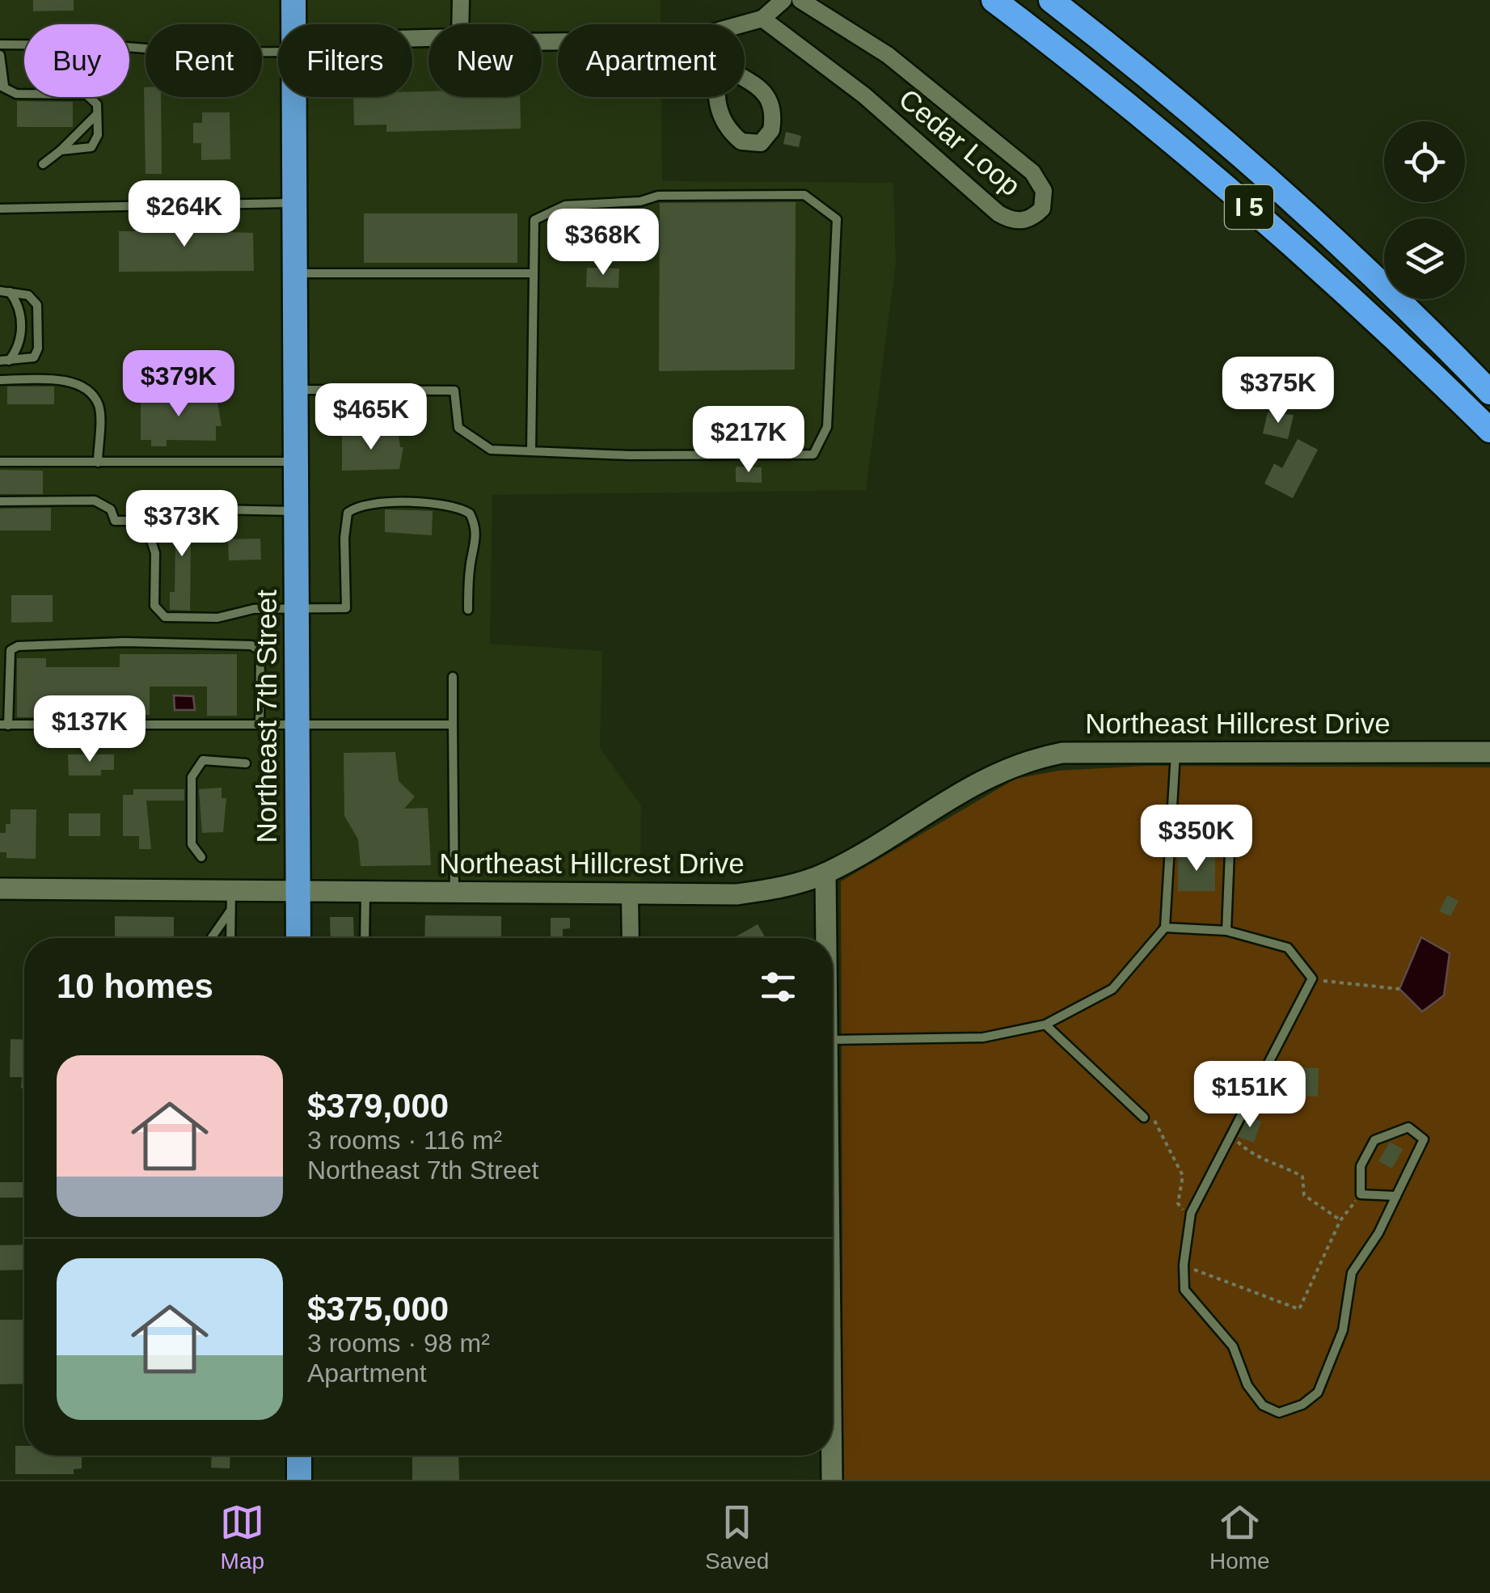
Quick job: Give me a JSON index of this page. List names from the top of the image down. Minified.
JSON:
{"streets":{"highway":["I 5","Northeast 7th Street"],"street":["Cedar Loop","Northeast Hillcrest Drive"]},"crossings":[["Northeast 7th Street","Northeast Hillcrest Drive"]],"page":{"chip":["Buy","Rent","Filters","New","Apartment"],"price":["$264K","$368K","$379K","$375K","$465K","$217K","$373K","$137K","$350K","$151K"],"heading":"10 homes","list":[{"name":"$379,000","note":"3 rooms · 116 m² · Northeast 7th Street"},{"name":"$375,000","note":"3 rooms · 98 m² · Apartment"}],"tabs":["Map","Saved","Home"]}}
